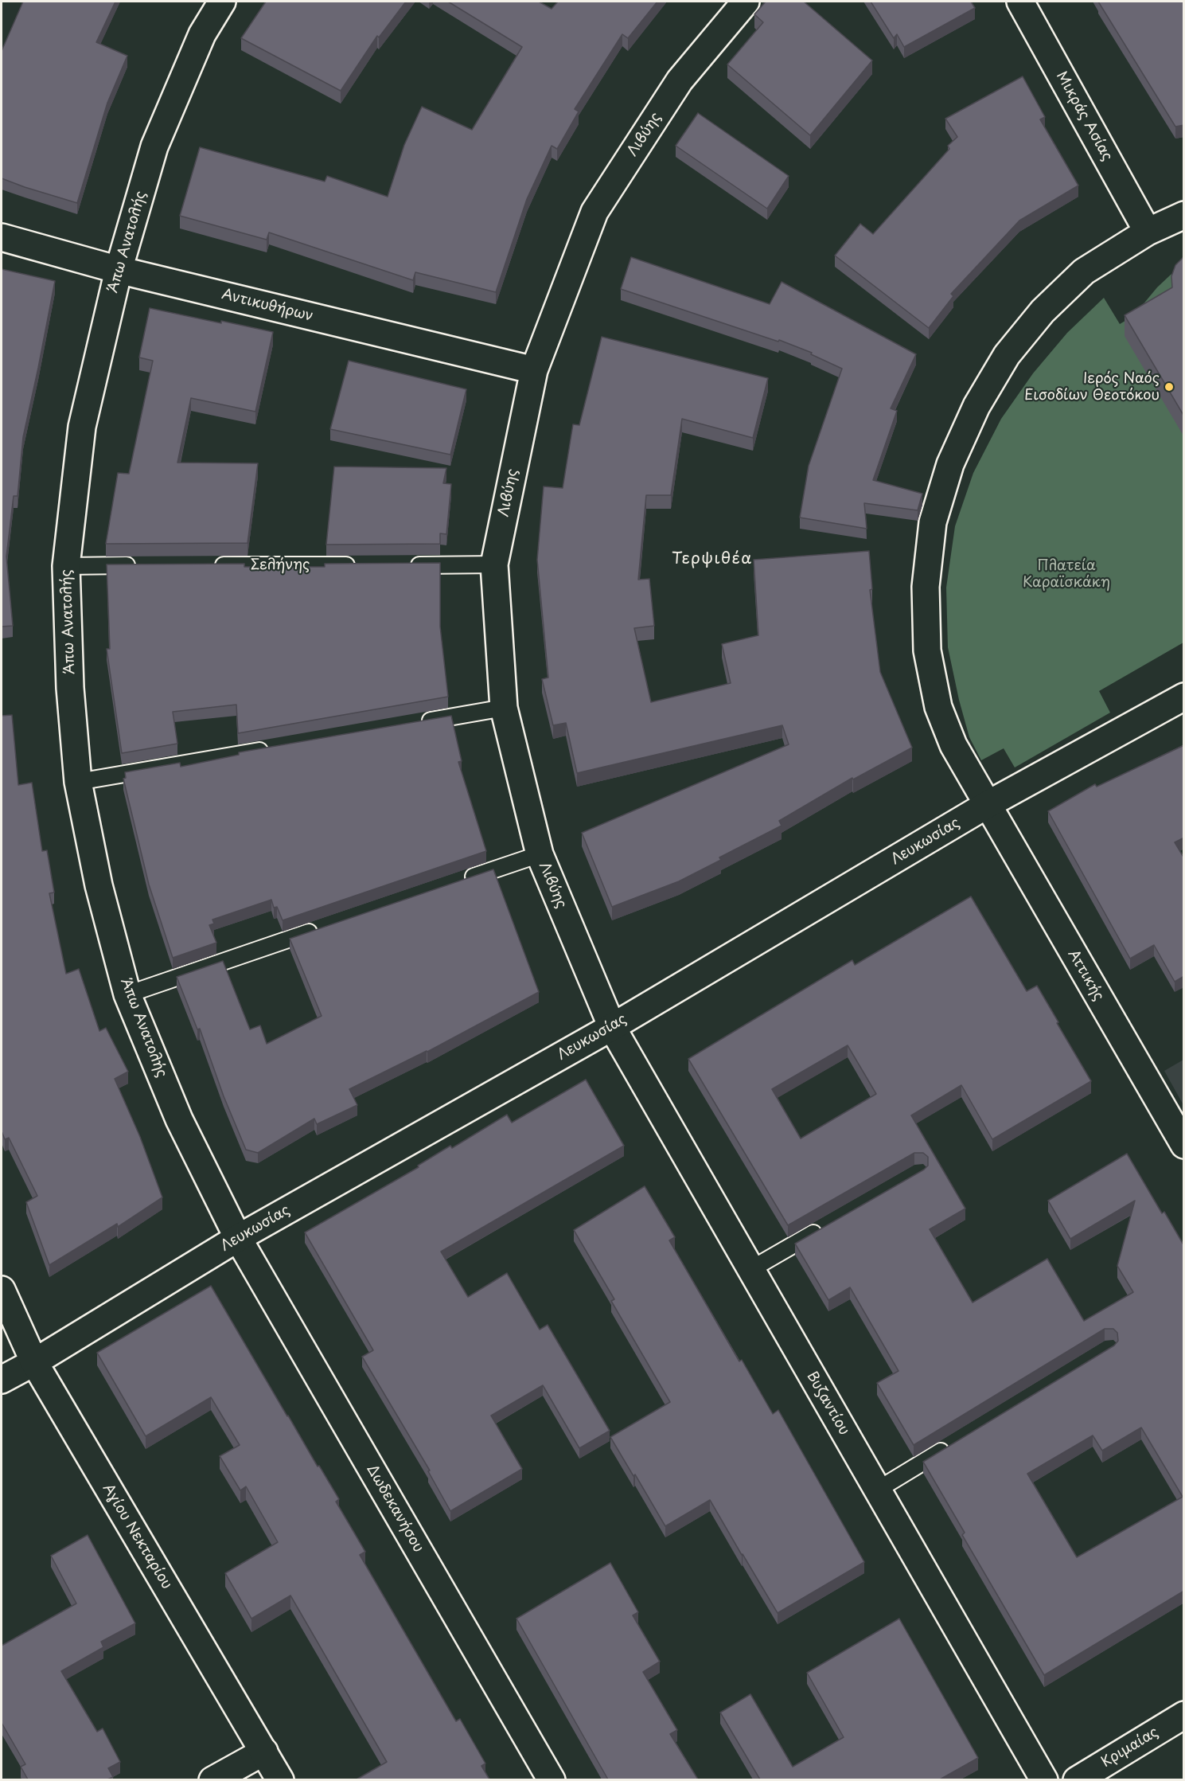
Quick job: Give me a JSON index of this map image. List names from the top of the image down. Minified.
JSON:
{"streets":{"street":["Μικράς Ασίας","Λιβύης","Άπω Ανατολής","Αντικυθήρων","Λευκωσίας","Αττικής","Βυζαντίου","Δωδεκανήσου","Αγίου Νεκταρίου","Κριμαίας"],"lane":["Σελήνης"]},"crossings":[["Λιβύης","Αντικυθήρων"],["Λιβύης","Λευκωσίας"],["Λιβύης","Βυζαντίου"],["Άπω Ανατολής","Αντικυθήρων"],["Άπω Ανατολής","Λευκωσίας"],["Άπω Ανατολής","Δωδεκανήσου"],["Λευκωσίας","Αττικής"],["Λευκωσίας","Βυζαντίου"],["Λευκωσίας","Δωδεκανήσου"],["Λευκωσίας","Αγίου Νεκταρίου"]],"districts":["Τερψιθέα"],"parks":["Πλατεία Καραϊσκάκη"],"places":["Ιερός Ναός Εισοδίων Θεοτόκου"]}
